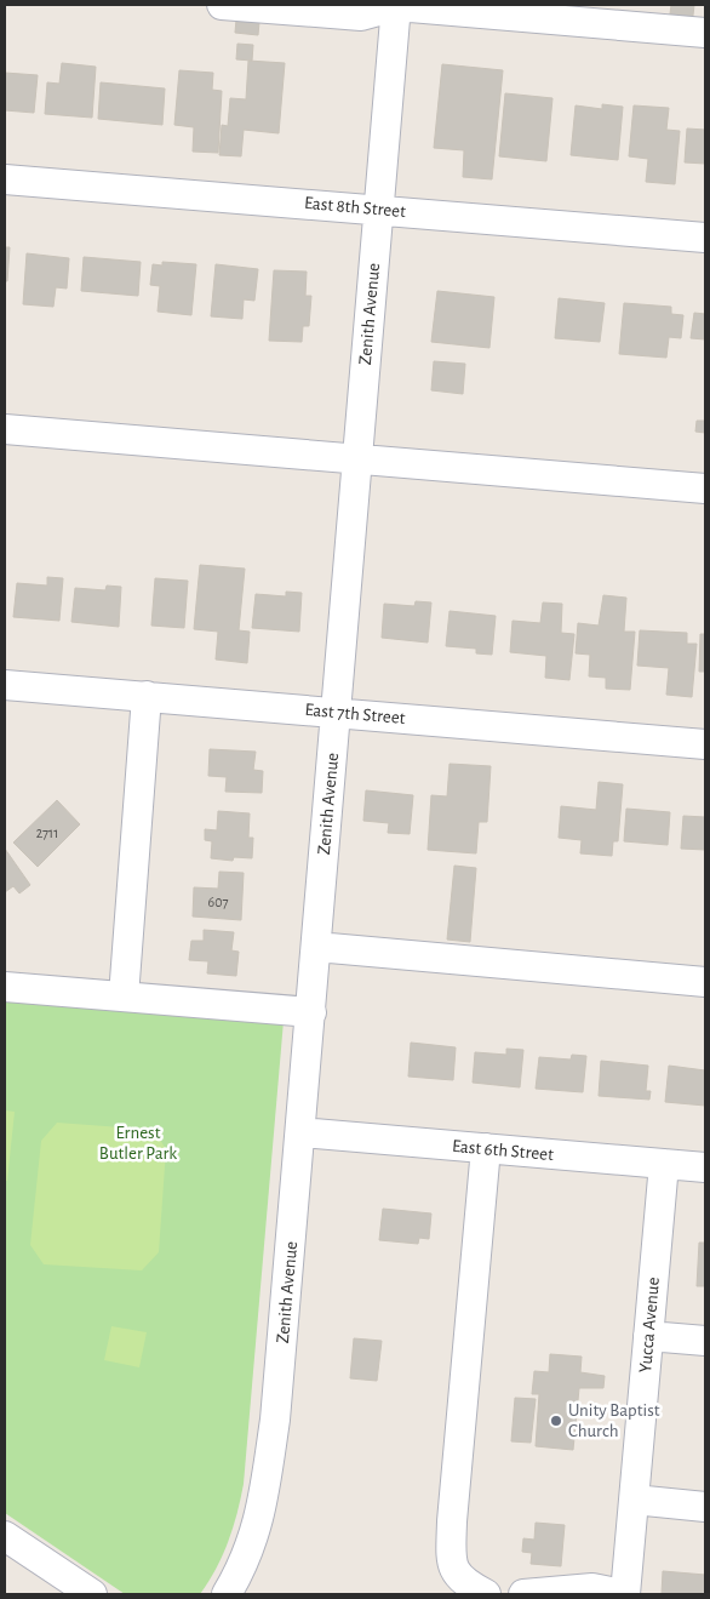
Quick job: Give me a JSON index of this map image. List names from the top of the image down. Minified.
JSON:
{"streets":{"street":["East 8th Street","Zenith Avenue","East 7th Street","East 6th Street","Yucca Avenue"]},"crossings":[["East 8th Street","Zenith Avenue"],["Zenith Avenue","East 7th Street"],["Zenith Avenue","East 6th Street"],["East 6th Street","Yucca Avenue"]],"parks":["Ernest Butler Park"],"places":["Unity Baptist Church"],"house_numbers":["2711","607"]}
